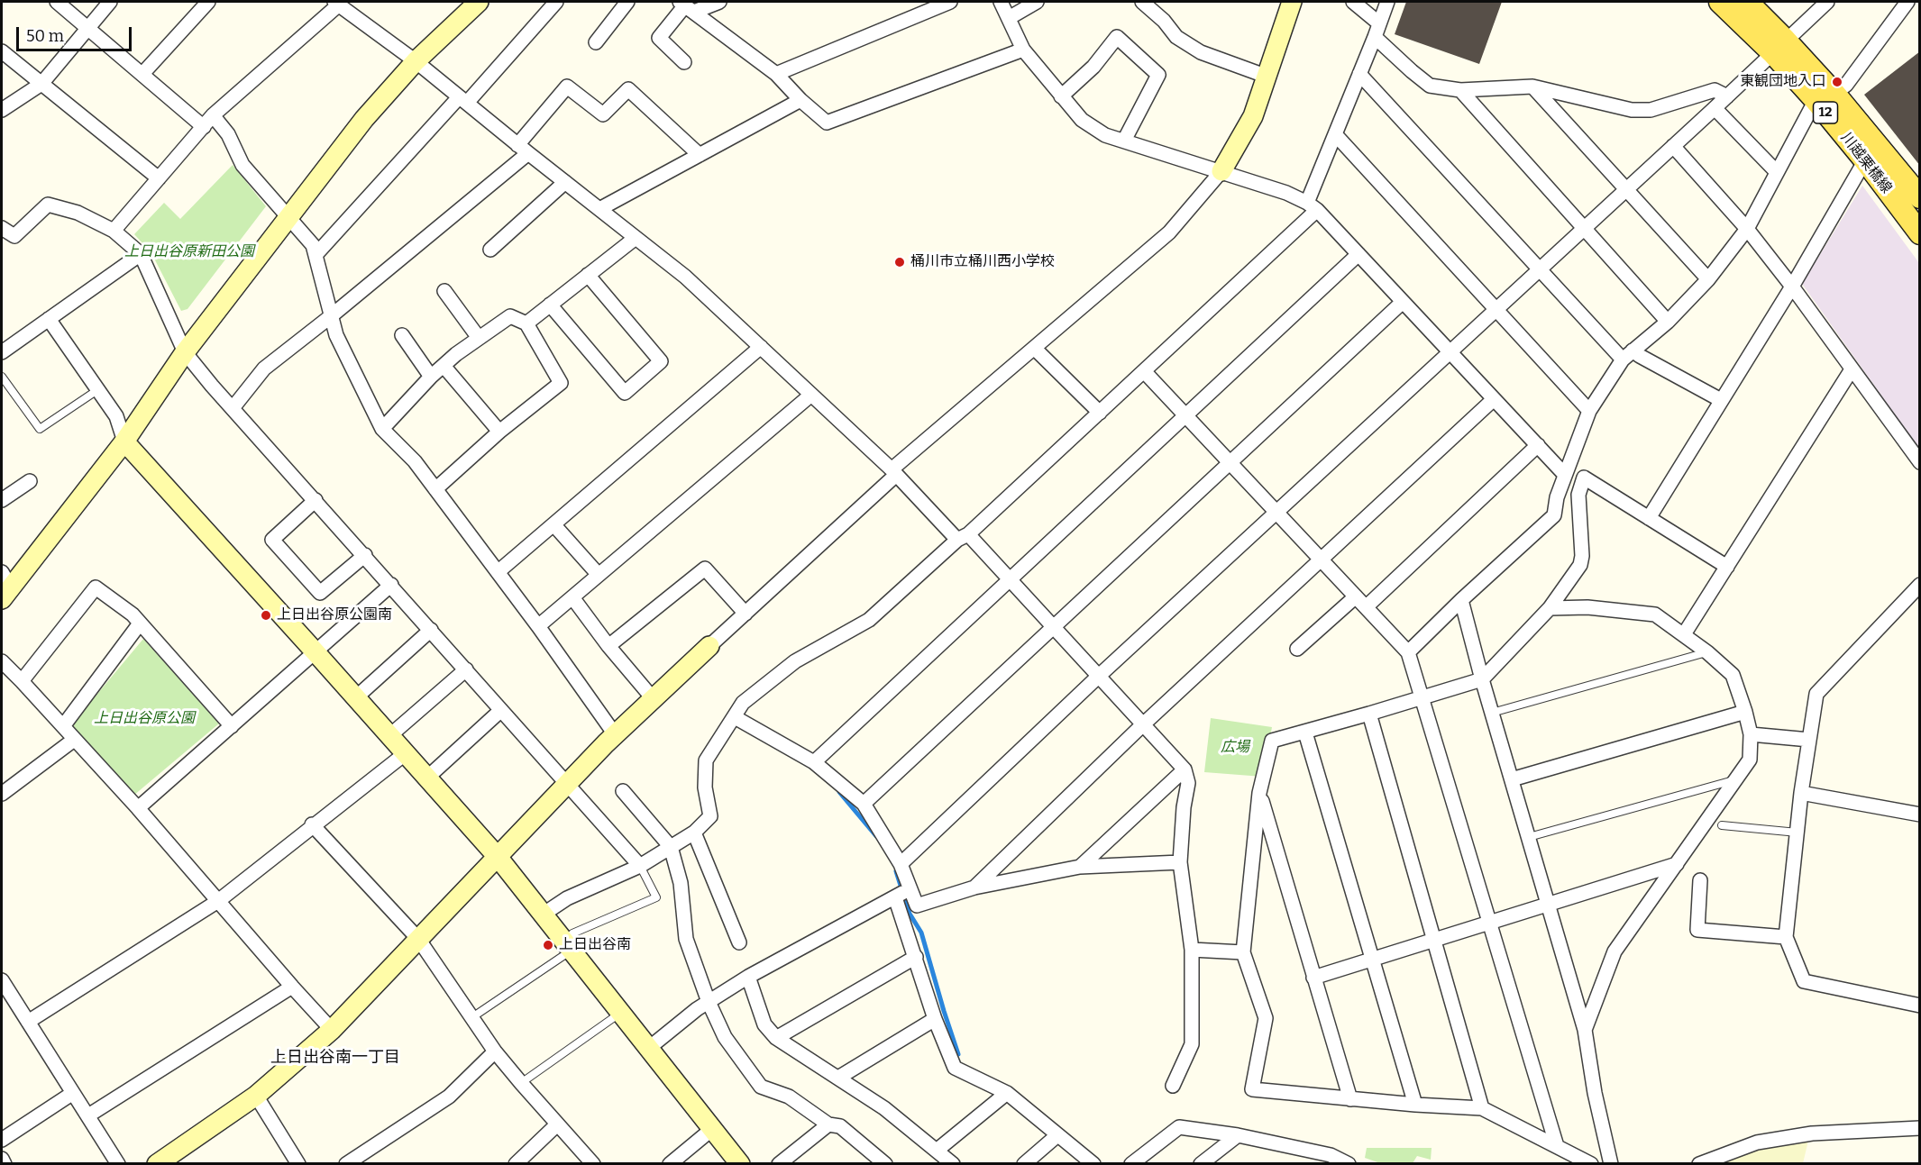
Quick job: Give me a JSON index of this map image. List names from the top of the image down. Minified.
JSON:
{"streets":{"main road":["12","川越栗橋線"]},"districts":["上日出谷南一丁目"],"parks":["上日出谷原新田公園","上日出谷原公園","広場"],"places":["東観団地入口","桶川市立桶川西小学校","上日出谷原公園南","上日出谷南"],"scale_bar":"50 m"}
